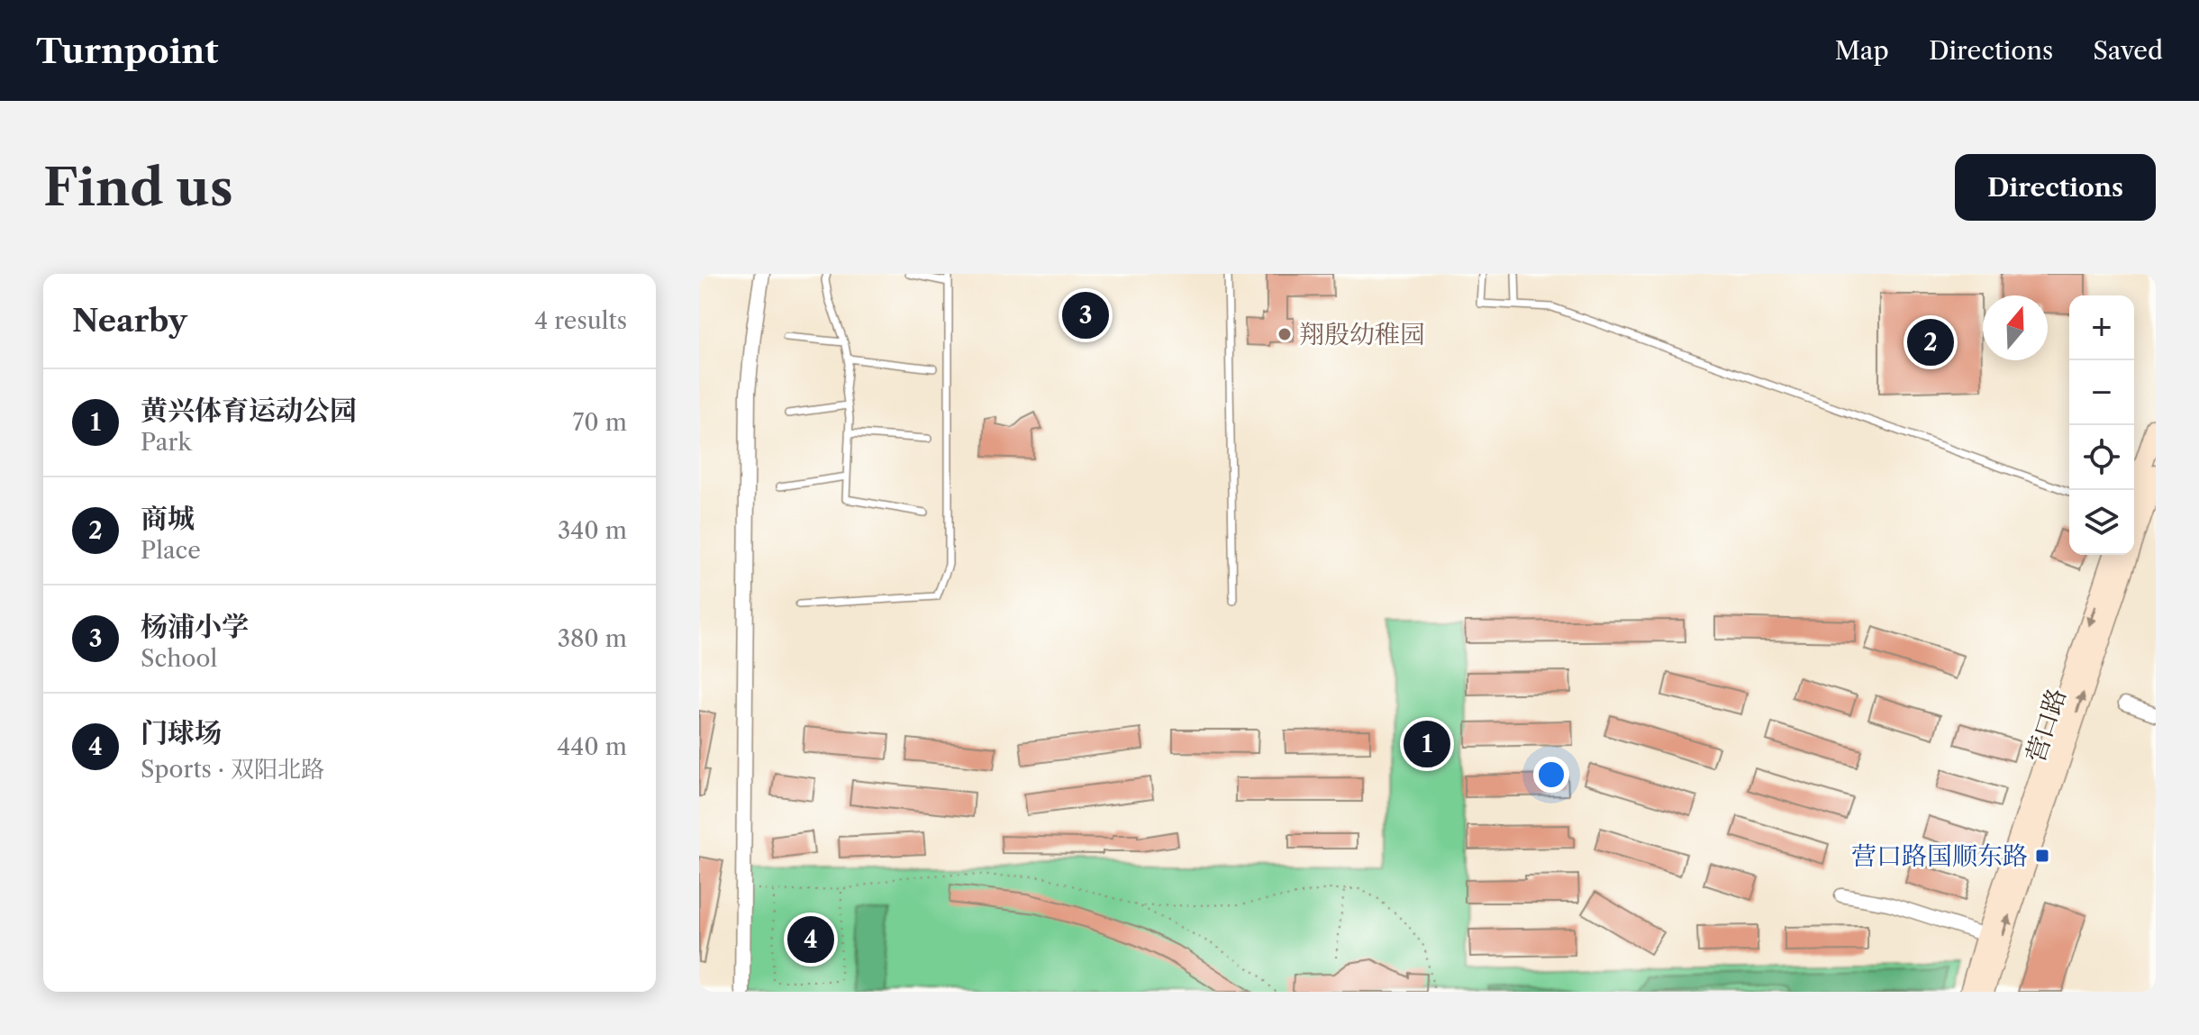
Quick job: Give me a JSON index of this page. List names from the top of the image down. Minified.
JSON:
{"streets":{"main road":["营口路"]},"places":{"other":["翔殷幼稚园"],"transit":["营口路国顺东路"]},"north":"top","page":{"header":"Turnpoint","nav":["Map","Directions","Saved"],"buttons":"Directions","title":"Find us","heading":["Nearby","4 results"],"pins":["3","2","1","4"],"map_buttons":["+","−"],"list":[{"mark":"1","name":"黄兴体育运动公园","note":"Park","value":"70 m"},{"mark":"2","name":"商城","note":"Place","value":"340 m"},{"mark":"3","name":"杨浦小学","note":"School","value":"380 m"},{"mark":"4","name":"门球场","note":"Sports · 双阳北路","value":"440 m"}]}}
